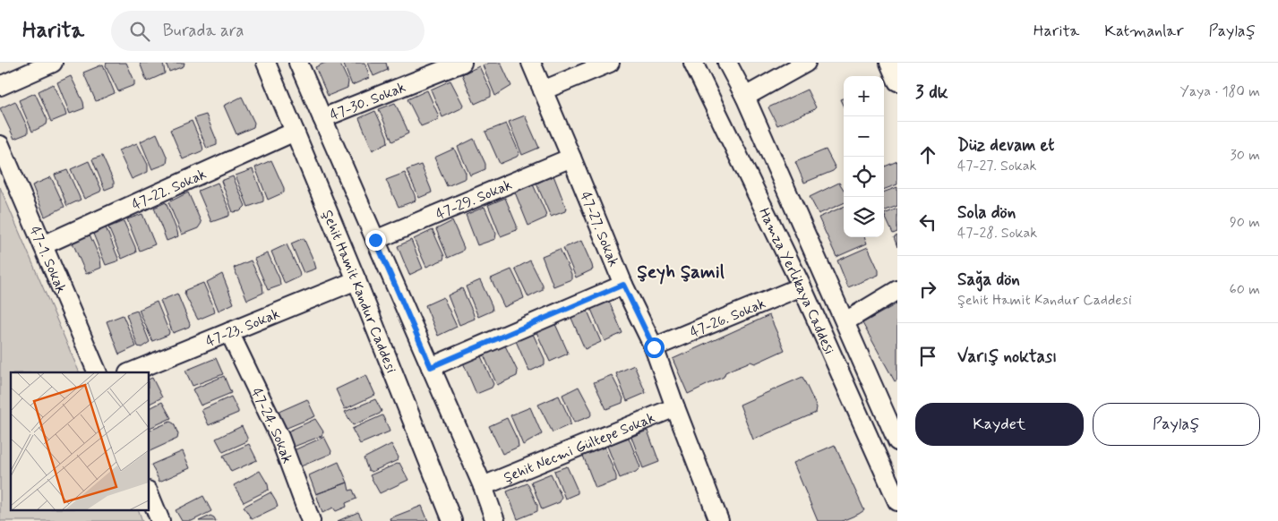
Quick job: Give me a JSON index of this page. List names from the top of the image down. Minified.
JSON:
{"streets":{"street":["47-30. Sokak","47-22. Sokak","47-29. Sokak","47-27. Sokak","47-1. Sokak","Hamza Yerlikaya Caddesi","Şehit Hamit Kandur Caddesi","47-26. Sokak","47-23. Sokak","47-24. Sokak","Şehit Necmi Gültepe Sokak"]},"crossings":[["47-22. Sokak","47-1. Sokak"],["47-22. Sokak","Şehit Hamit Kandur Caddesi"],["47-29. Sokak","47-27. Sokak"],["47-27. Sokak","47-26. Sokak"],["47-27. Sokak","Şehit Necmi Gültepe Sokak"],["Hamza Yerlikaya Caddesi","47-26. Sokak"],["Şehit Hamit Kandur Caddesi","47-23. Sokak"],["47-23. Sokak","47-24. Sokak"]],"districts":["Şeyh Şamil"],"page":{"header":"Harita","search":"Burada ara","nav":["Harita","Katmanlar","Paylaş"],"heading":["3 dk","Yaya · 180 m"],"map_buttons":["+","−"],"list":[["Düz devam et","47-27. Sokak","30 m"],["Sola dön","47-28. Sokak","90 m"],["Sağa dön","Şehit Hamit Kandur Caddesi","60 m"],"Varış noktası"],"buttons":["Kaydet","Paylaş"]}}
